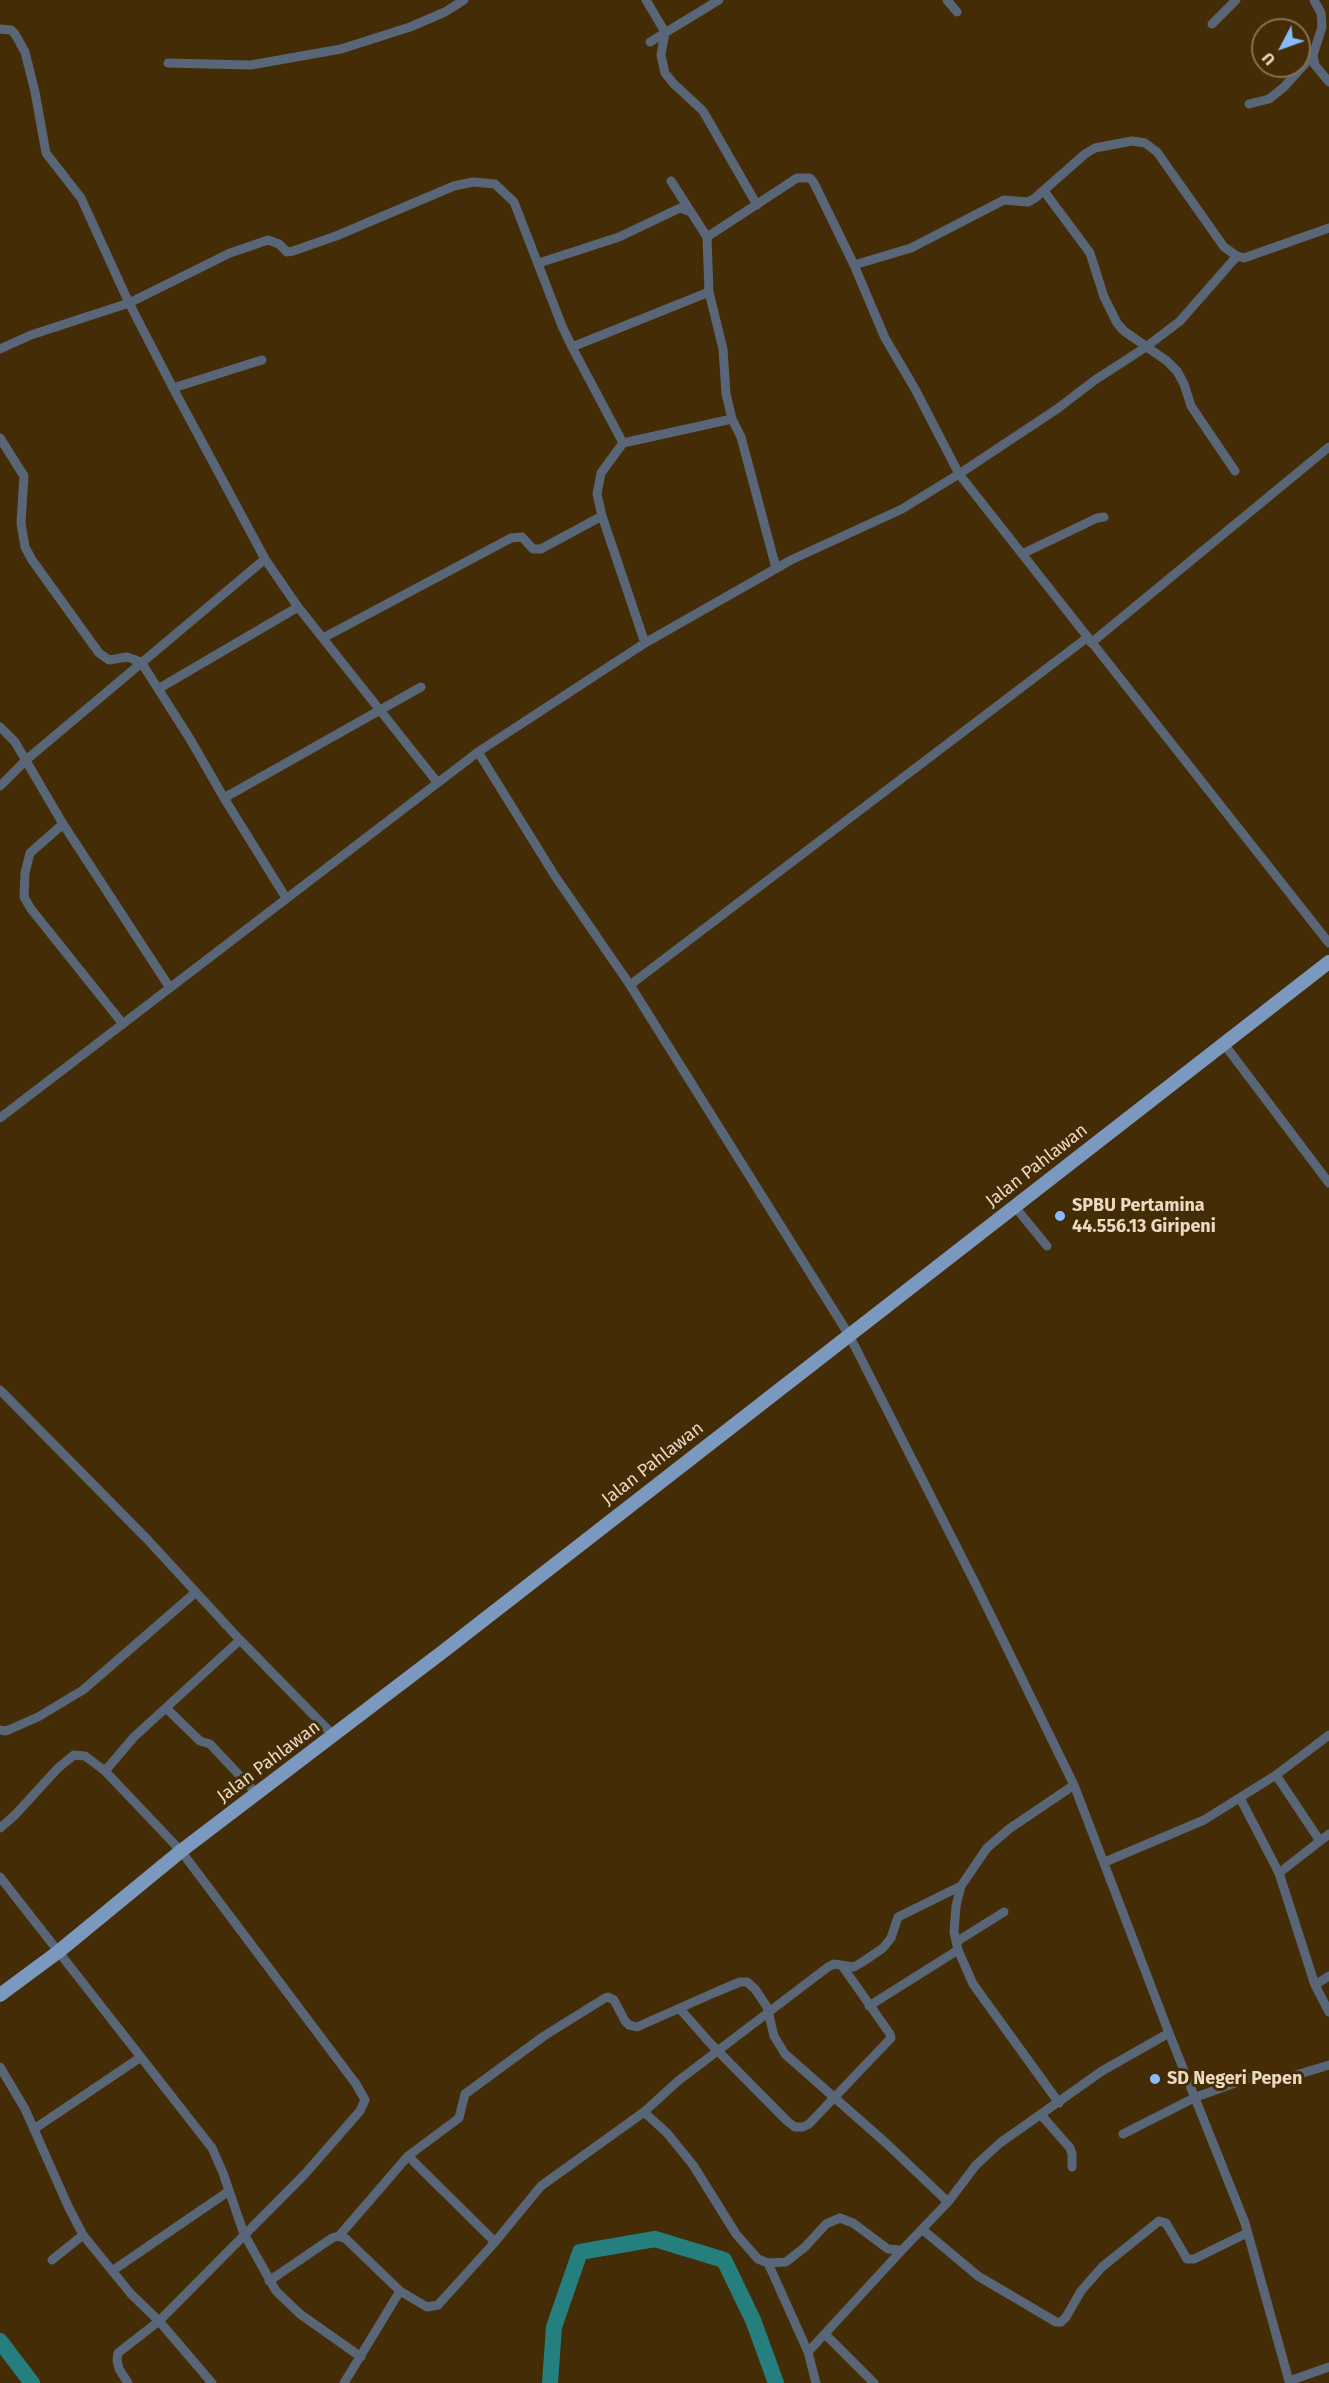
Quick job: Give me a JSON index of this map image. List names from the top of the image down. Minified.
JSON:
{"streets":{"main road":["Jalan Pahlawan"]},"places":["SPBU Pertamina 44.556.13 Giripeni","SD Negeri Pepen"],"north":"bottom left"}
